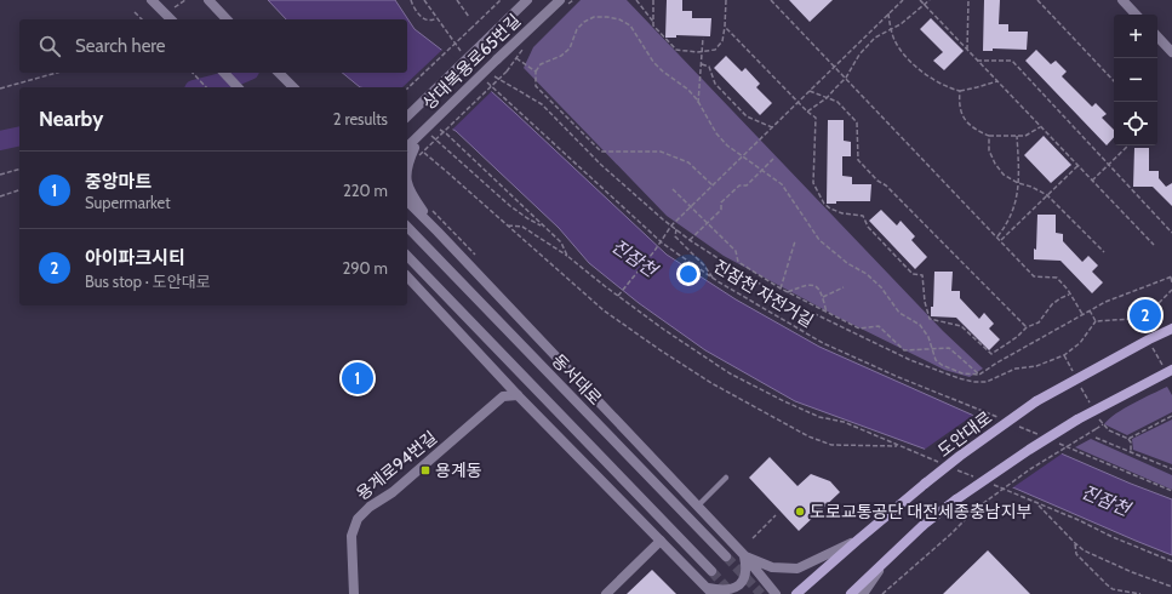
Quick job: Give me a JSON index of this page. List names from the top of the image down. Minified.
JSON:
{"streets":{"main road":["도안대로"],"street":["상대복용로65번길","동서대로","용계로94번길"],"path":["진잠천 자전거길"]},"water":["진잠천"],"places":{"transit":["용계동"],"other":["도로교통공단 대전세종충남지부"]},"page":{"map_buttons":["+","−"],"search":"Search here","heading":["Nearby","2 results"],"list":[{"mark":"1","name":"중앙마트","note":"Supermarket","value":"220 m"},{"mark":"2","name":"아이파크시티","note":"Bus stop · 도안대로","value":"290 m"}],"pins":["2","1"]}}
